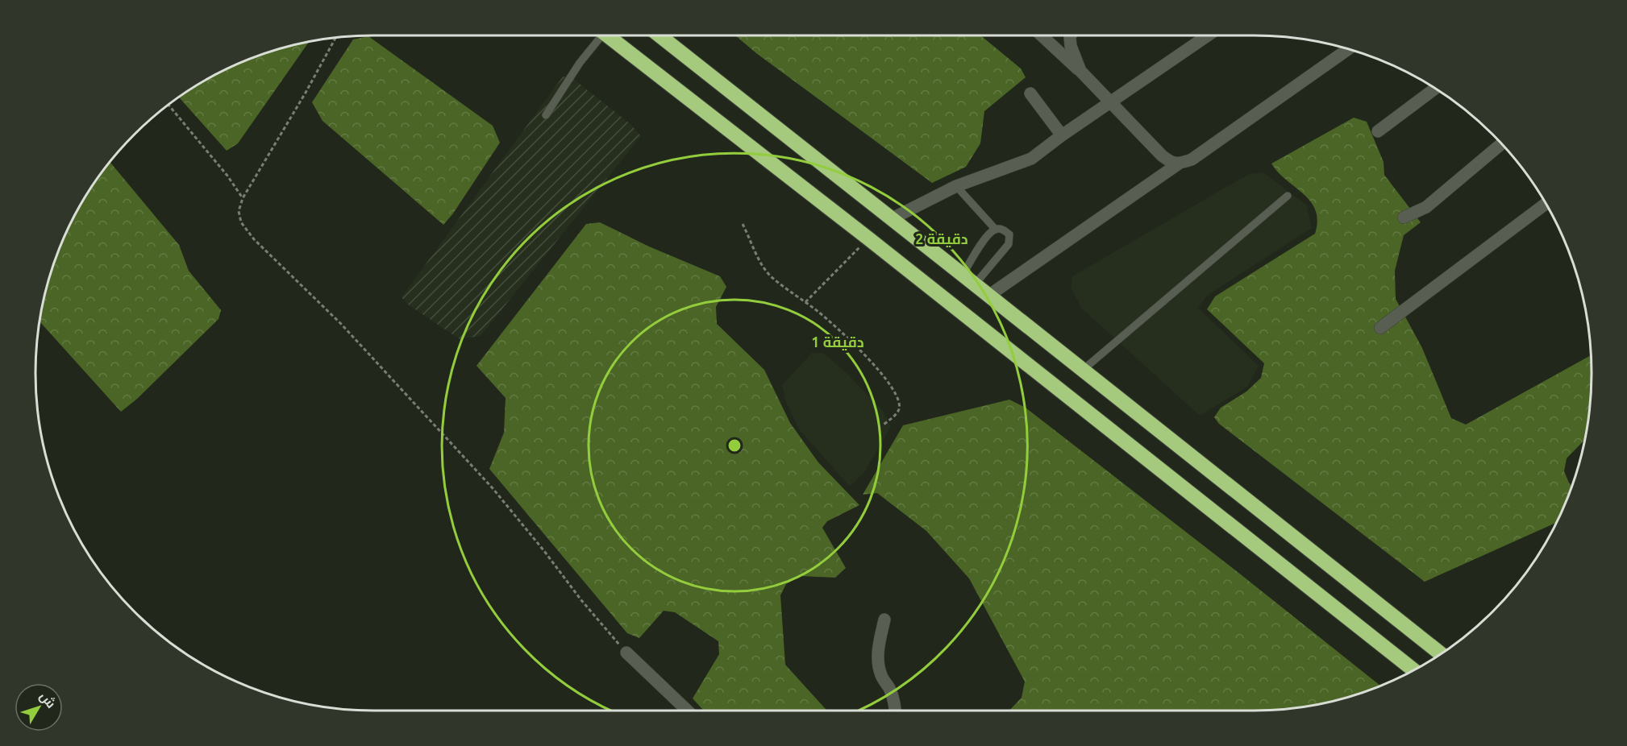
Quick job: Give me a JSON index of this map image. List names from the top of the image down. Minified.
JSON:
{"north":"top right","rings":["2 دقيقة","1 دقيقة"]}
